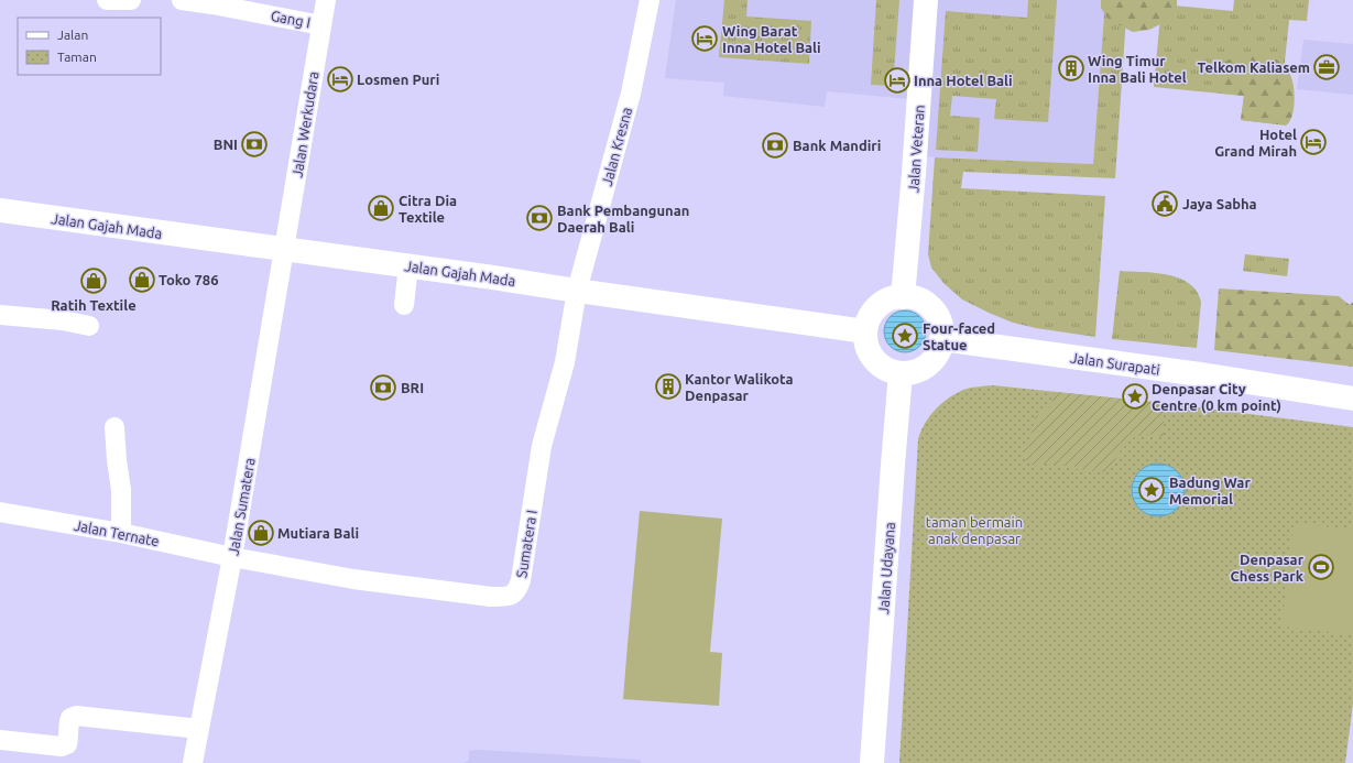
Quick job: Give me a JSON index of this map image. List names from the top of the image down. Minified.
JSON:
{"streets":{"main road":["Jalan Veteran","Jalan Gajah Mada","Jalan Surapati","Jalan Udayana"],"street":["Gang I","Jalan Werkudara","Jalan Kresna","Jalan Sumatera","Jalan Ternate","Sumatera I"]},"crossings":[["Gang I","Jalan Werkudara"],["Jalan Werkudara","Jalan Gajah Mada"],["Jalan Werkudara","Jalan Sumatera"],["Jalan Kresna","Jalan Gajah Mada"],["Jalan Kresna","Sumatera I"],["Jalan Veteran","Jalan Gajah Mada"],["Jalan Veteran","Jalan Surapati"],["Jalan Veteran","Jalan Udayana"],["Jalan Gajah Mada","Jalan Surapati"],["Jalan Gajah Mada","Jalan Sumatera"],["Jalan Gajah Mada","Sumatera I"],["Jalan Gajah Mada","Jalan Udayana"],["Jalan Surapati","Jalan Udayana"],["Jalan Sumatera","Jalan Ternate"],["Jalan Sumatera","Sumatera I"],["Jalan Ternate","Sumatera I"]],"parks":["taman bermain anak denpasar"],"places":{"hotel":["Wing Barat Inna Hotel Bali","Losmen Puri","Inna Hotel Bali","Hotel Grand Mirah"],"office":["Telkom Kaliasem"],"building":["Wing Timur Inna Bali Hotel","Kantor Walikota Denpasar"],"bank":["BNI","Bank Mandiri","Bank Pembangunan Daerah Bali","BRI"],"public building":["Jaya Sabha"],"shop":["Citra Dia Textile","Toko 786","Ratih Textile","Mutiara Bali"],"place":["Four-faced Statue","Denpasar City Centre (0 km point)","Badung War Memorial"],"sports":["Denpasar Chess Park"]},"legend":["Jalan","Taman"]}
